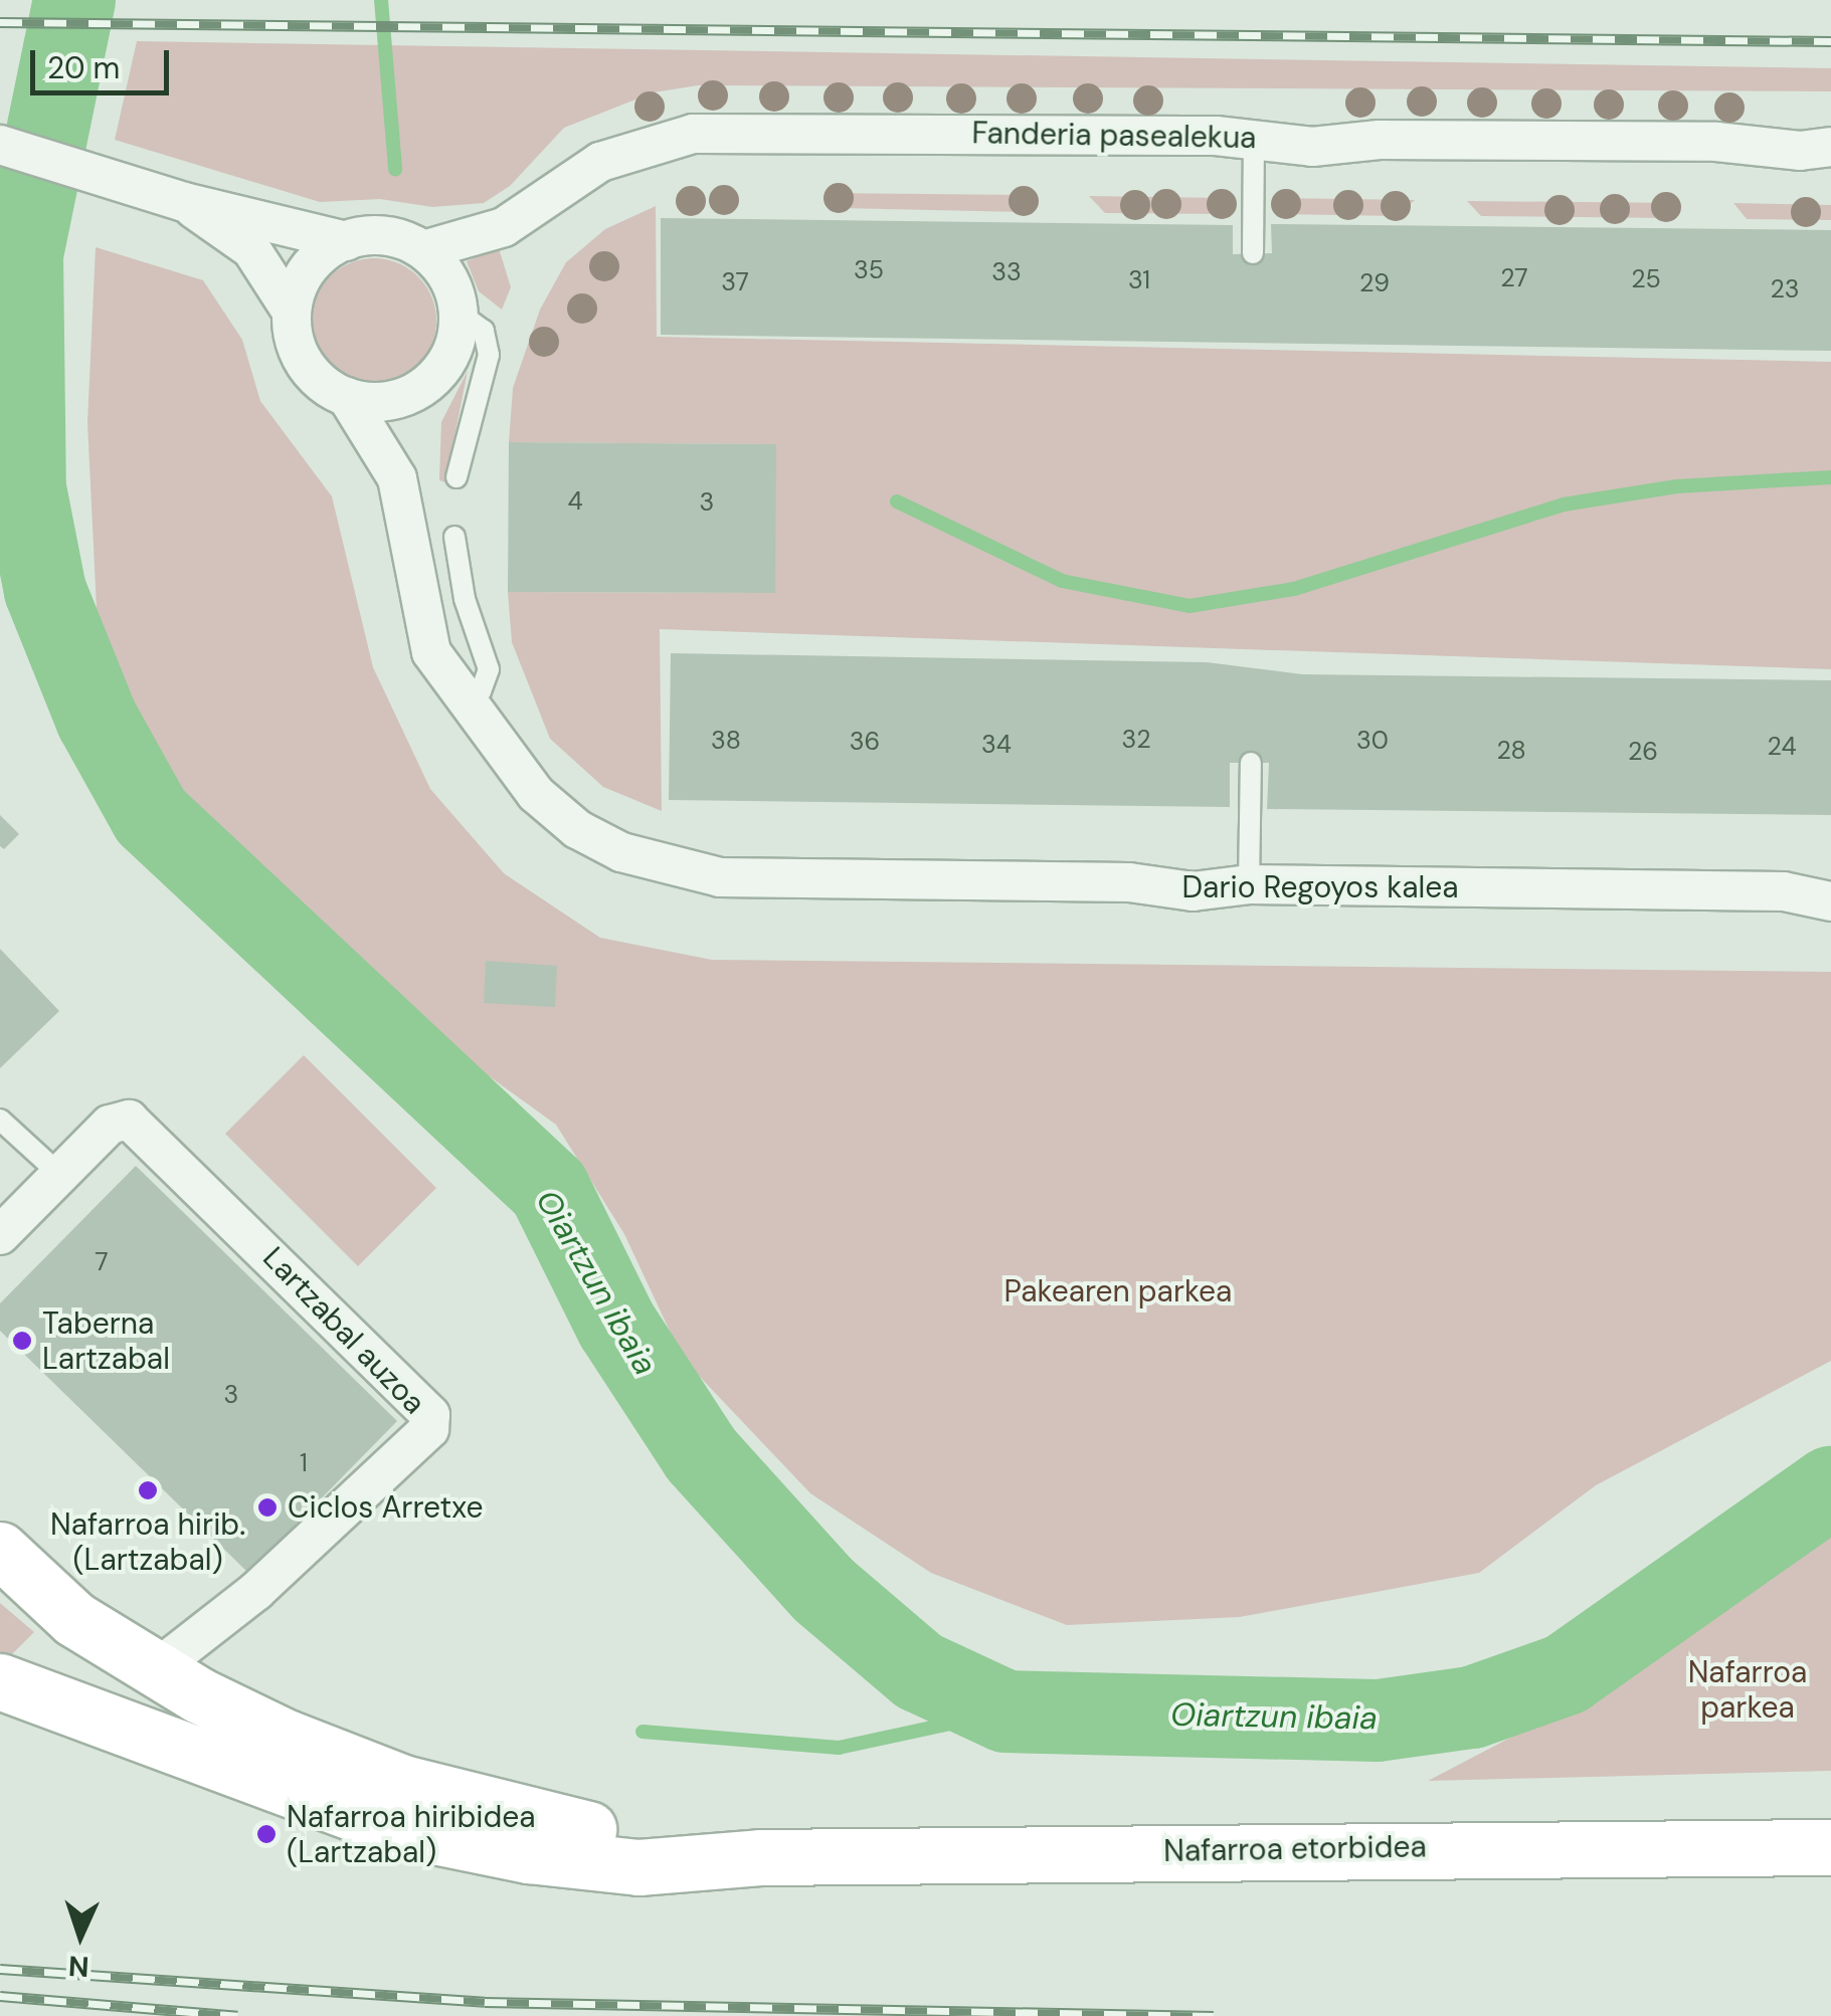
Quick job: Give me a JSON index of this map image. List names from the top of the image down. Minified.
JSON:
{"streets":{"main road":["Nafarroa etorbidea"],"street":["Fanderia pasealekua","Dario Regoyos kalea","Lartzabal auzoa"]},"crossings":[["Fanderia pasealekua","Dario Regoyos kalea"],["Lartzabal auzoa","Nafarroa etorbidea"]],"water":["Oiartzun ibaia"],"parks":["Pakearen parkea","Nafarroa parkea"],"places":["Taberna Lartzabal","Nafarroa hirib. (Lartzabal)","Ciclos Arretxe","Nafarroa hiribidea (Lartzabal)"],"house_numbers":["35","33","27","25","31","37","29","23","4","3","32","38","30","36","34","24","28","26","7","3","1"],"scale_bar":"20 m","north":"bottom"}
